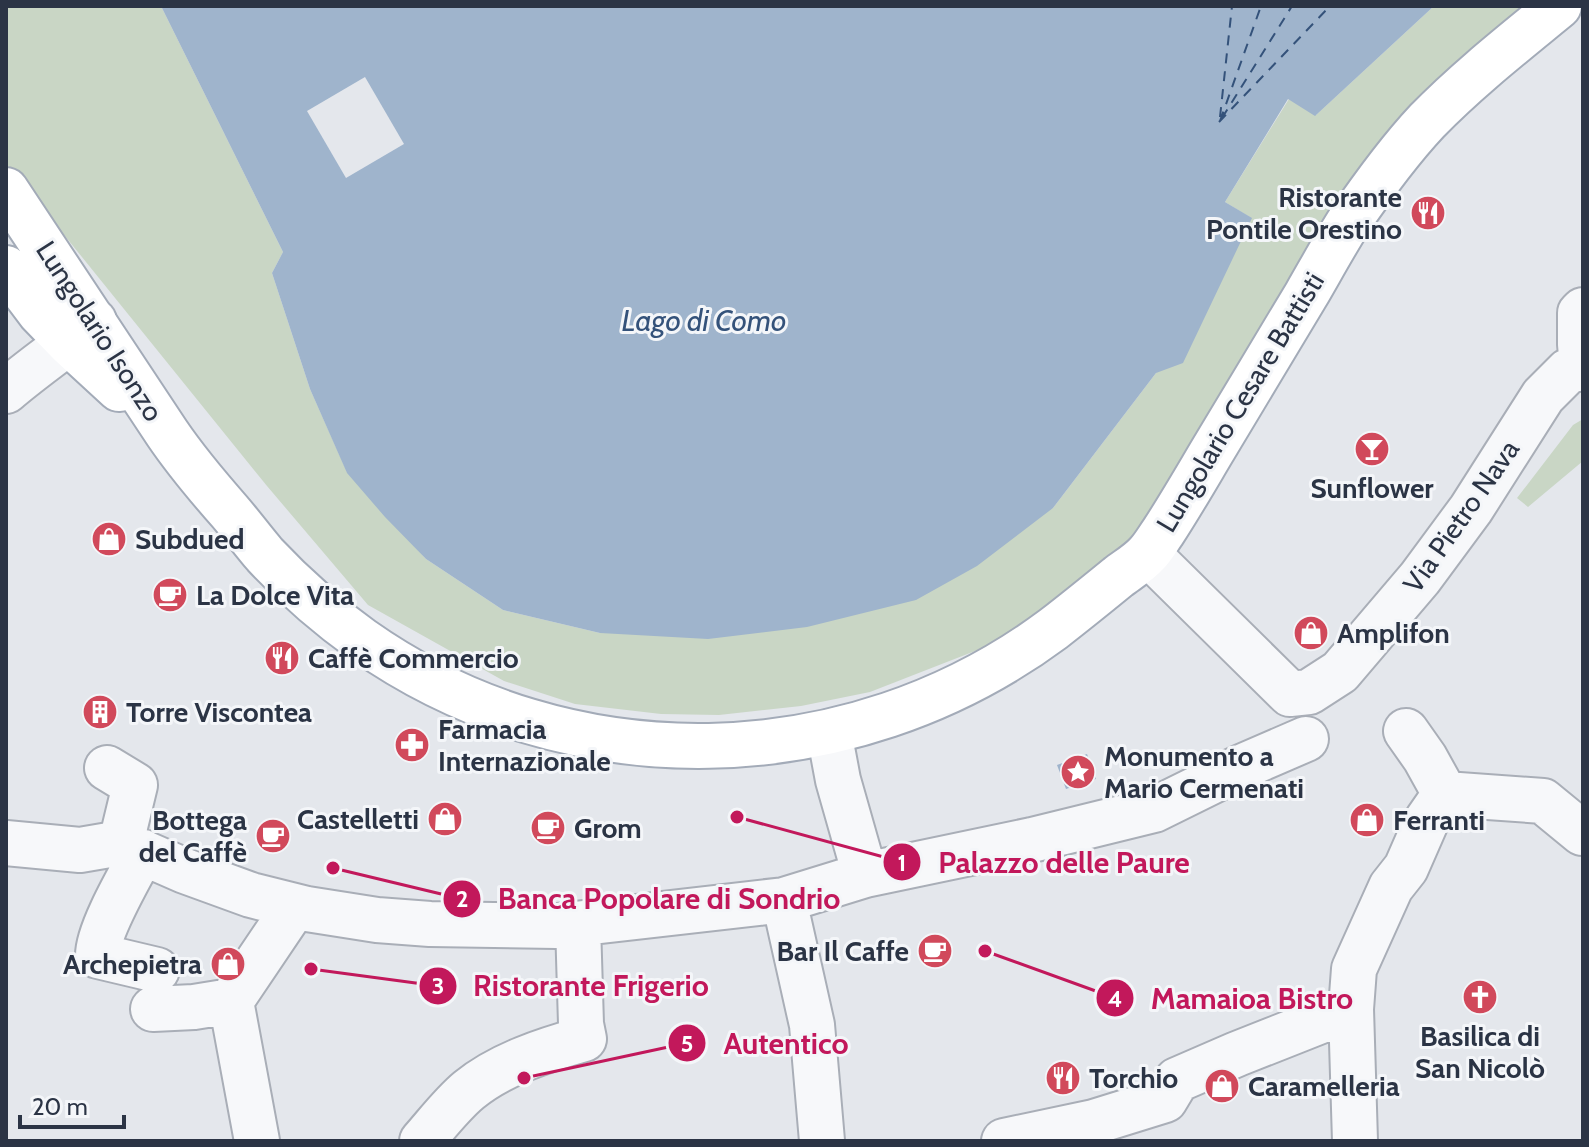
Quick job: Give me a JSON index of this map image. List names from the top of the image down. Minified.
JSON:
{"streets":{"main road":["Lungolario Isonzo","Lungolario Cesare Battisti"],"street":["Via Pietro Nava"]},"crossings":[["Lungolario Isonzo","Lungolario Cesare Battisti"],["Lungolario Isonzo","Via Pietro Nava"],["Lungolario Cesare Battisti","Via Pietro Nava"]],"water":["Lago di Como"],"places":{"restaurant":["Ristorante Pontile Orestino","Caffè Commercio","Torchio"],"bar":["Sunflower"],"shop":["Subdued","Amplifon","Castelletti","Ferranti","Archepietra","Caramelleria"],"cafe":["La Dolce Vita","Grom","Bottega del Caffè","Bar Il Caffe"],"building":["Torre Viscontea"],"pharmacy":["Farmacia Internazionale"],"place":["Monumento a Mario Cermenati"],"other":["Palazzo delle Paure","Banca Popolare di Sondrio","Mamaioa Bistro","Ristorante Frigerio","Autentico"],"church":["Basilica di San Nicolò"]},"scale_bar":"20 m"}
